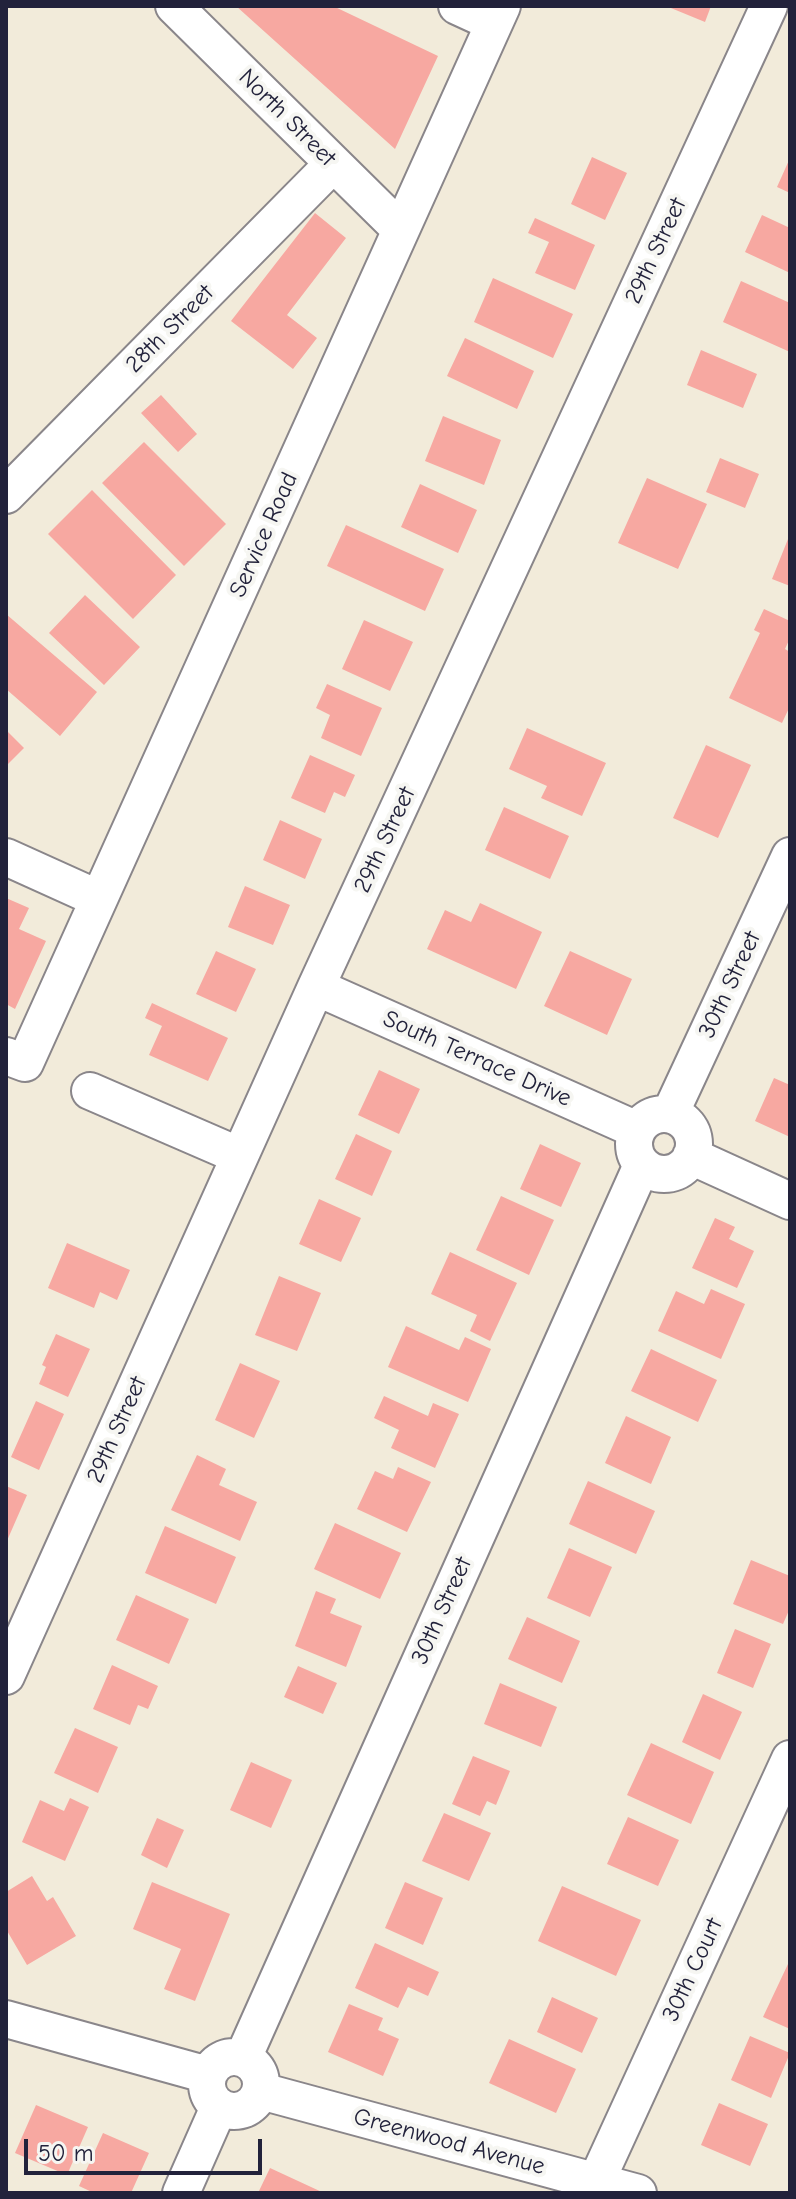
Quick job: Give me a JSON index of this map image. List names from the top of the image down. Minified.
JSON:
{"streets":{"street":["North Street","29th Street","28th Street","Service Road","30th Street","South Terrace Drive","30th Court","Greenwood Avenue"]},"crossings":[["North Street","28th Street"],["North Street","Service Road"],["29th Street","South Terrace Drive"],["30th Street","South Terrace Drive"],["30th Street","Greenwood Avenue"],["30th Court","Greenwood Avenue"]],"scale_bar":"50 m"}
